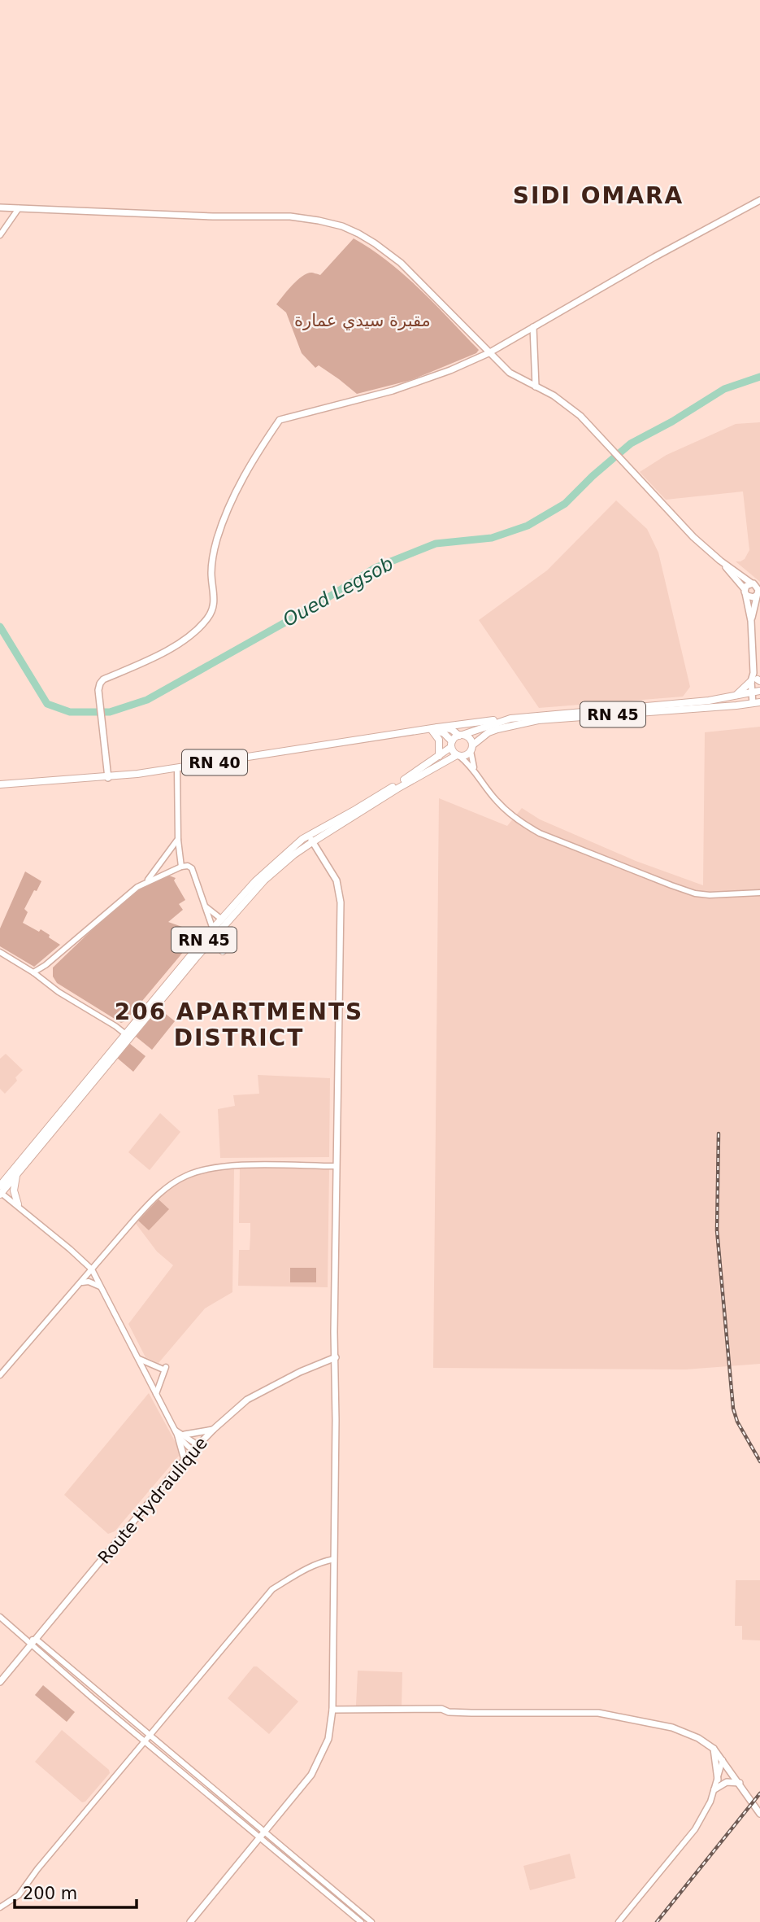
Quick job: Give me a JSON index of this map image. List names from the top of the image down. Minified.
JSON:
{"streets":{"main road":["RN 45","RN 40","Route Hydraulique"]},"crossings":[["RN 45","RN 40"]],"districts":["SIDI OMARA","206 APARTMENTS DISTRICT"],"water":["Oued Legsob"],"parks":["مقبرة سيدي عمارة"],"scale_bar":"200 m"}
